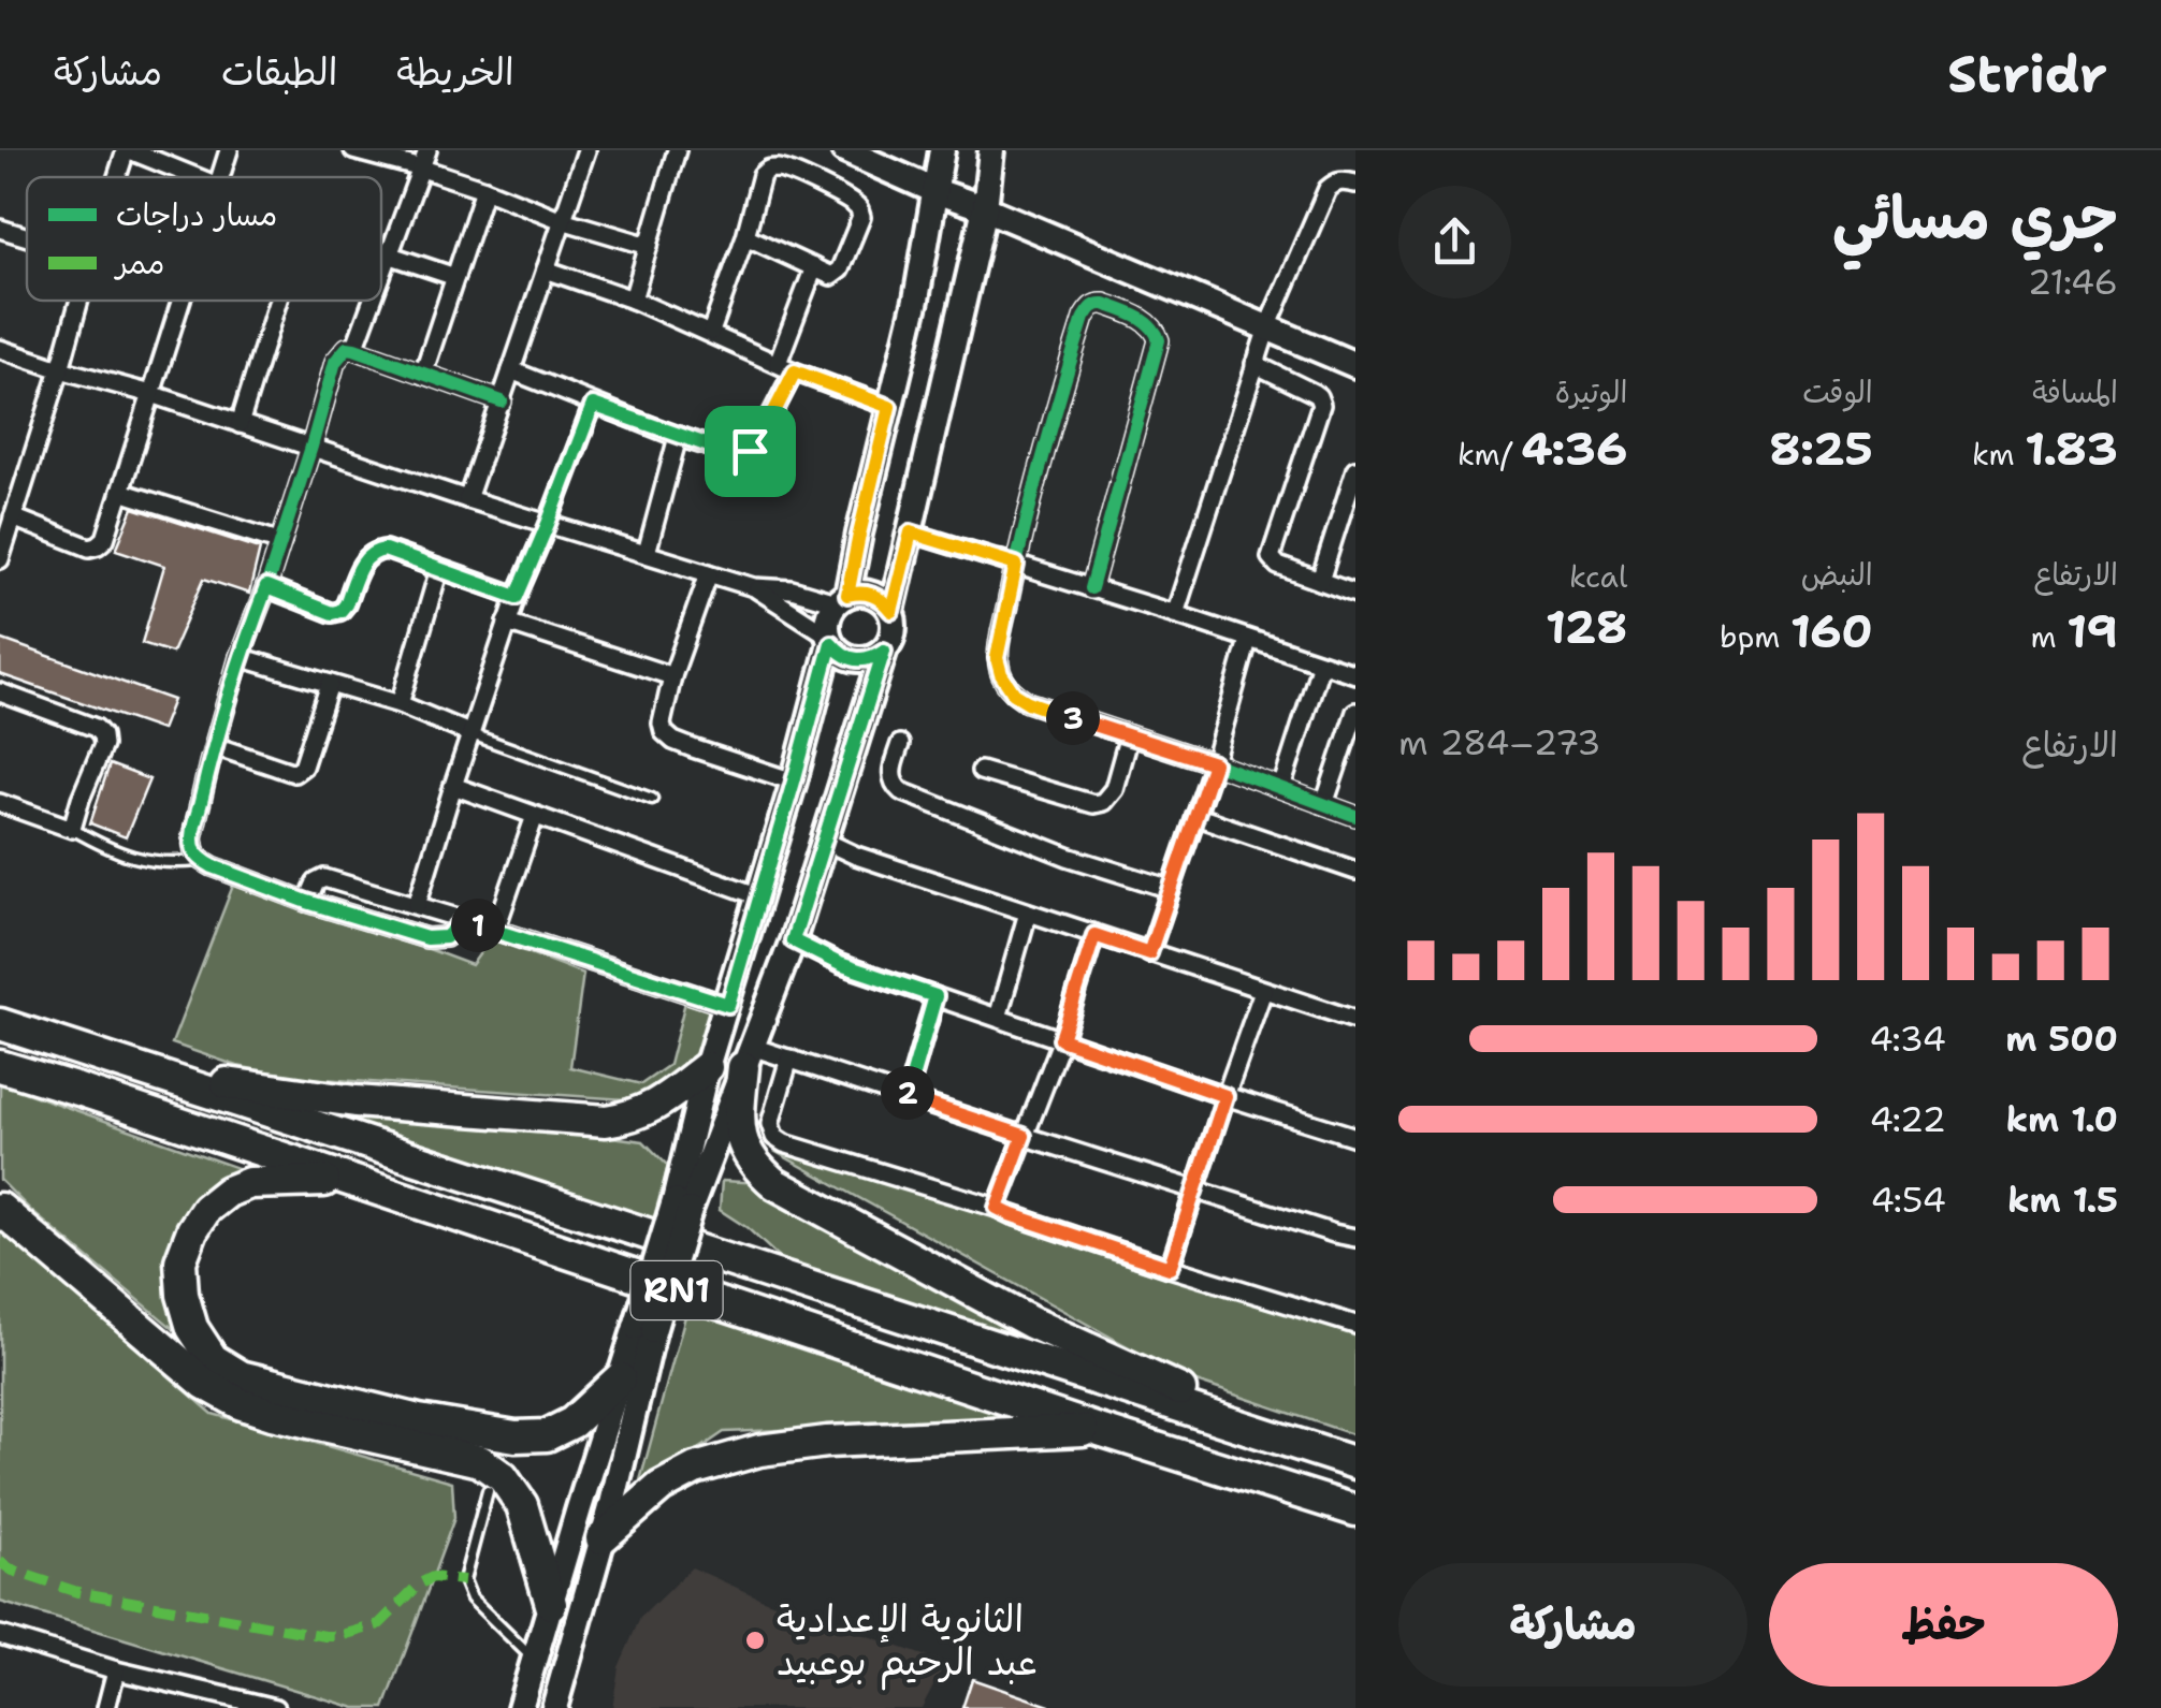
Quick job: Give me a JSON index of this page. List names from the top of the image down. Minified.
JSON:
{"streets":{"highway":["RN1"]},"places":["الثانوية الإعدادية عبد الرحيم بوعبيد"],"legend":["مسار دراجات","ممر"],"page":{"header":"Stridr","nav":["الخريطة","الطبقات","مشاركة"],"heading":["جري مسائي","21:46"],"stats":[["المسافة","1.83 km"],["الوقت","8:25"],["الوتيرة","4:36 /km"],["الارتفاع","19 m"],["النبض","160 bpm"],["kcal","128"]],"pins":["3","1","2"],"chart":["الارتفاع","273–284 m"],"list":[{"name":"500 m","note":"4:34"},{"name":"1.0 km","note":"4:22"},{"name":"1.5 km","note":"4:54"}],"buttons":["حفظ","مشاركة"]}}
